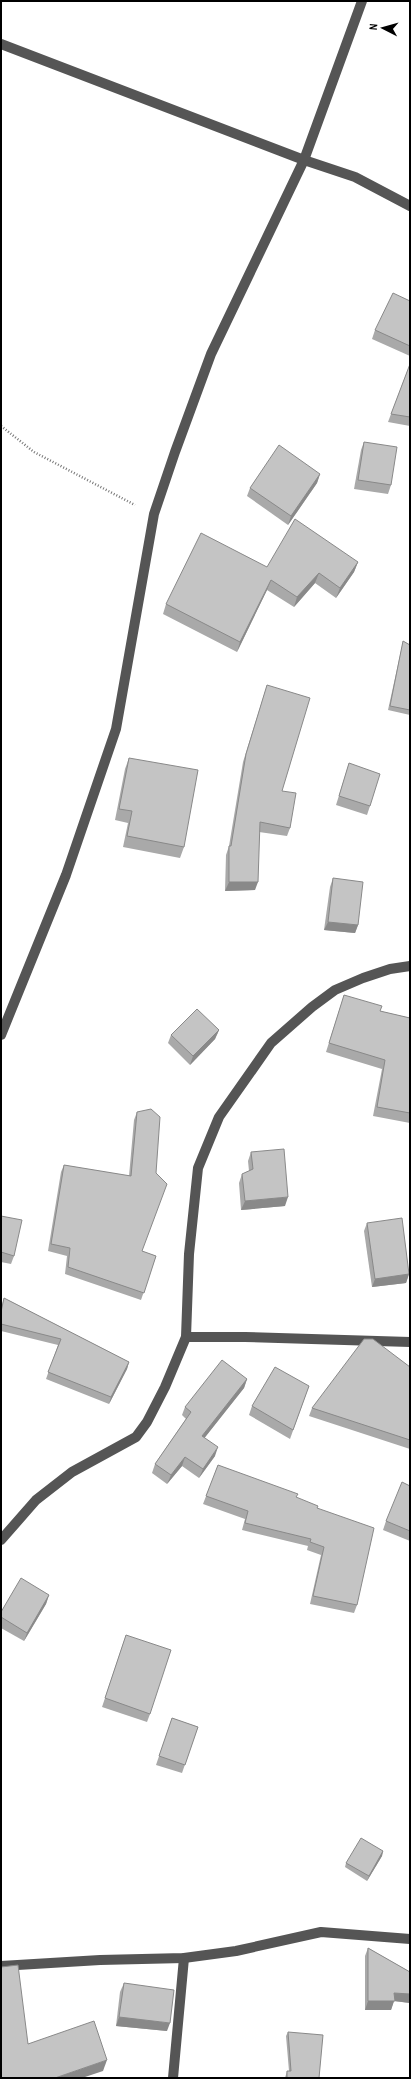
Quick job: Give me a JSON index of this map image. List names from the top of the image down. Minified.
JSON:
{"north":"left"}
